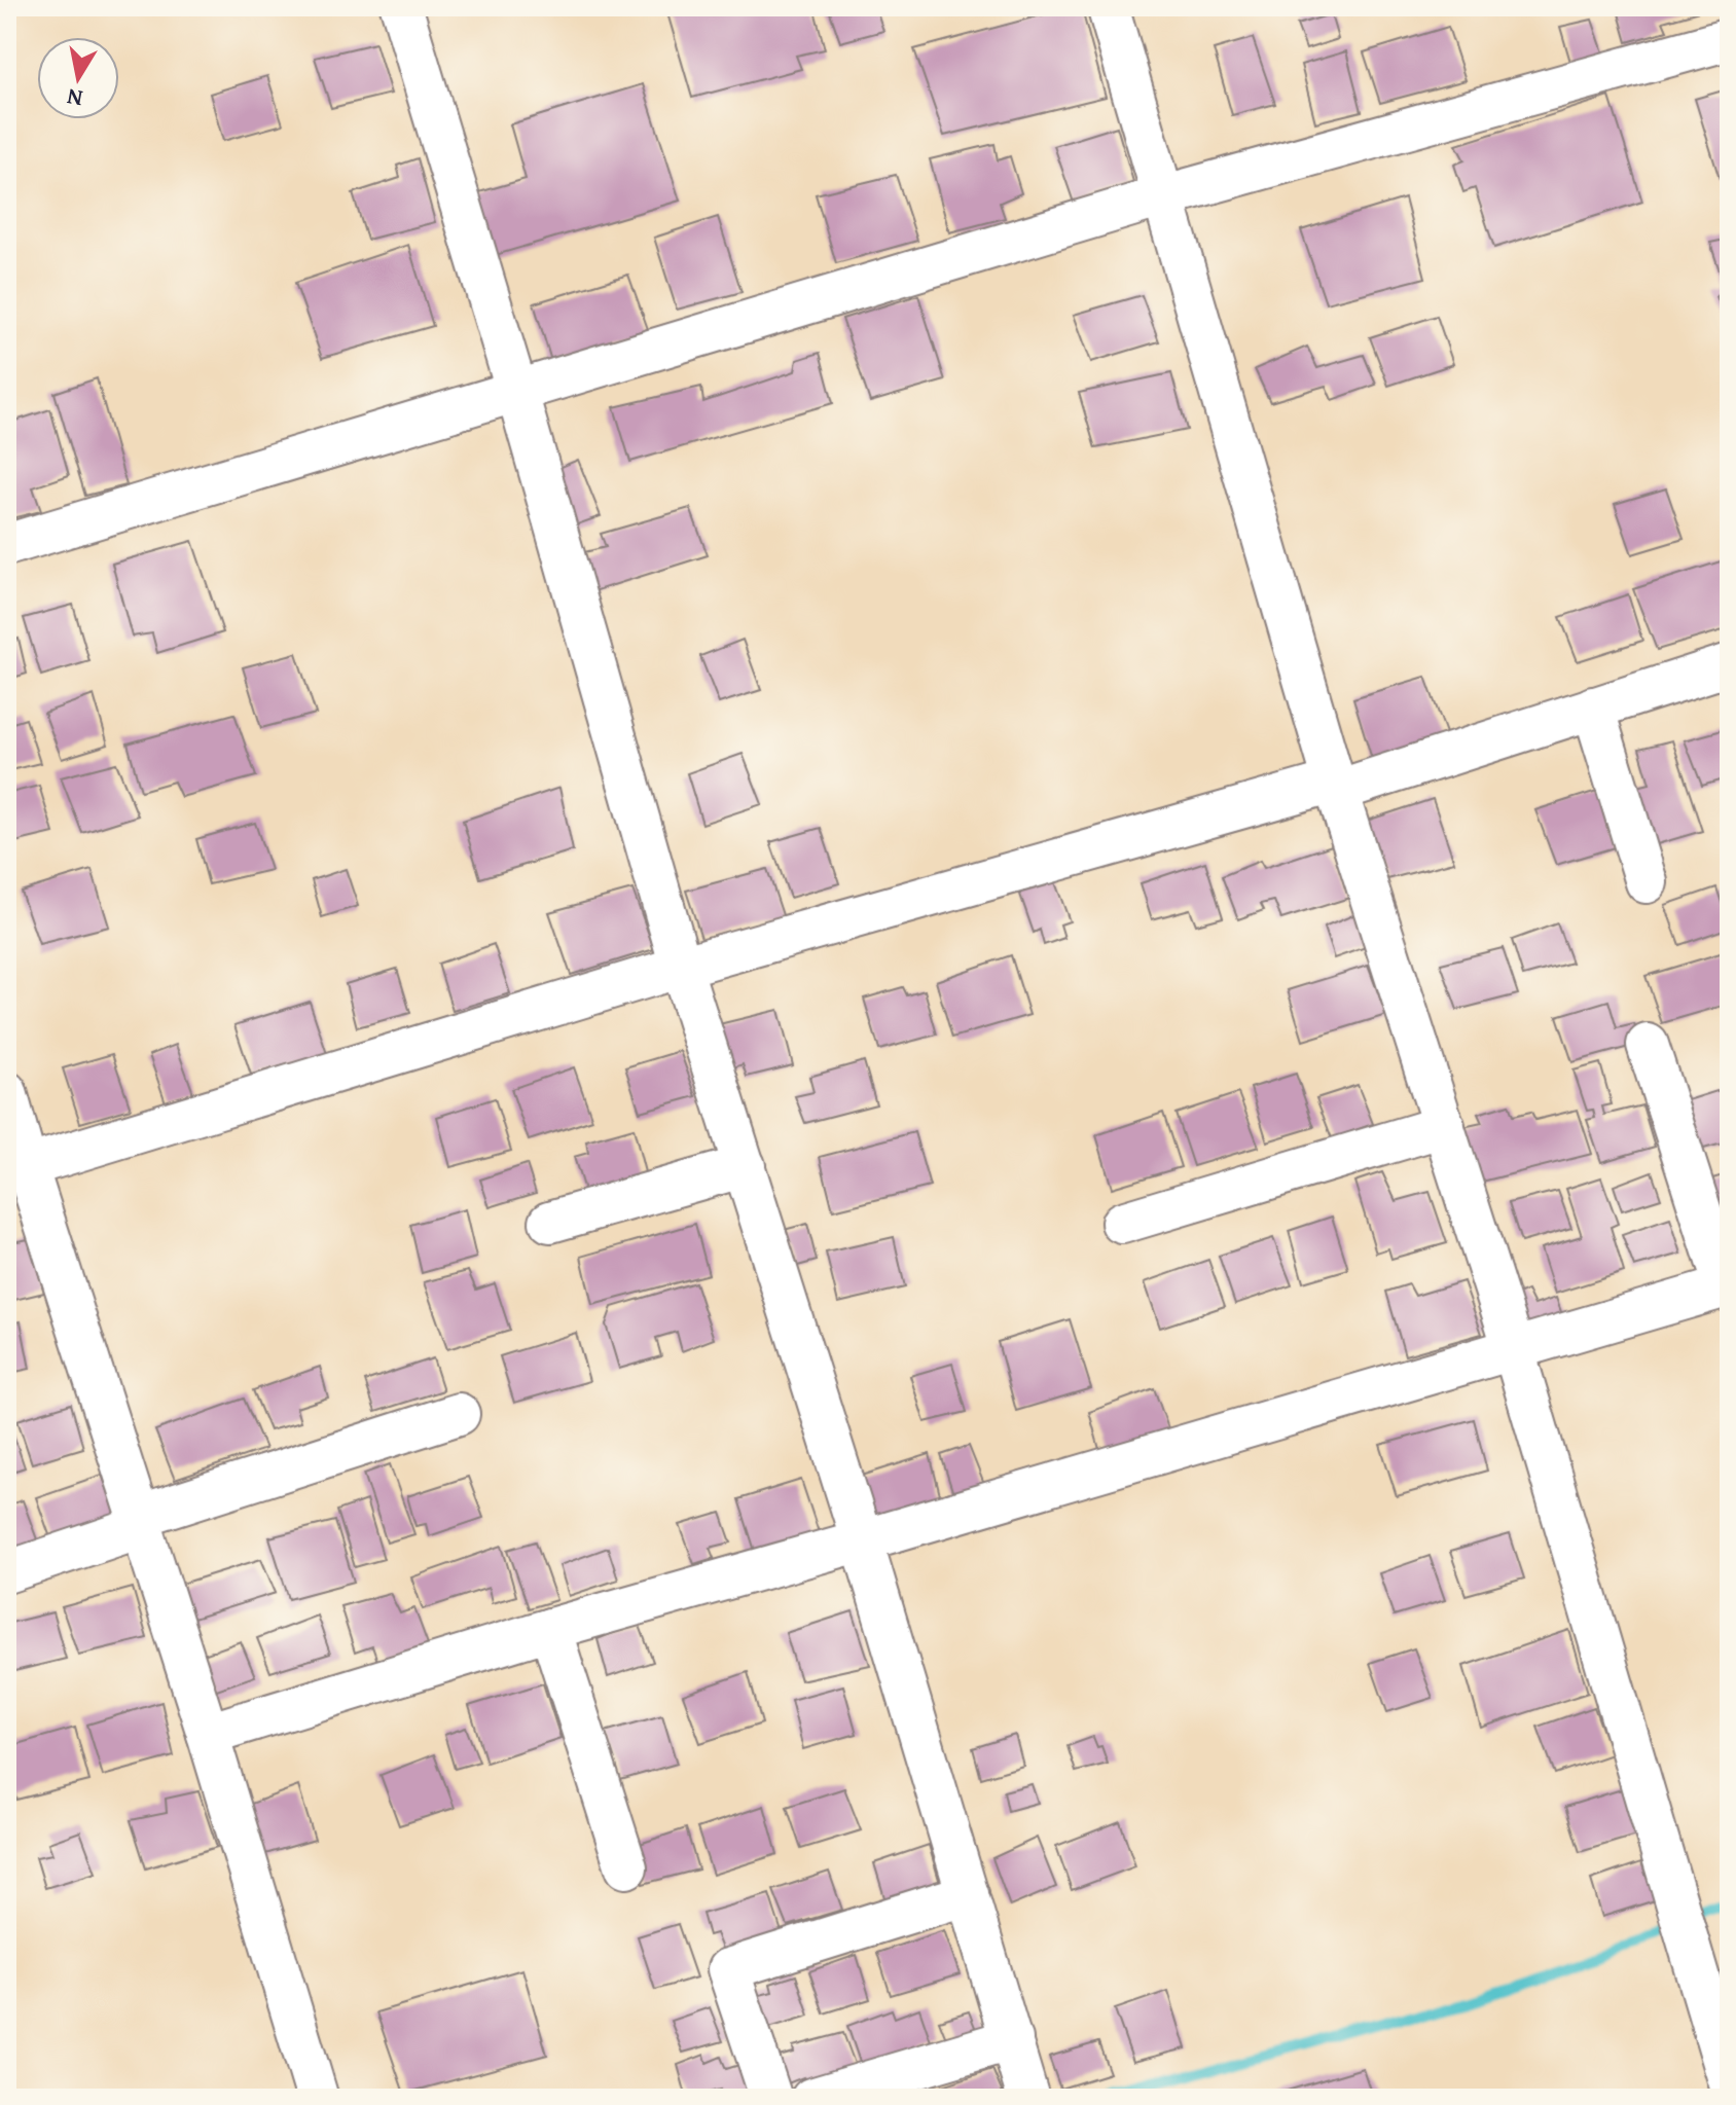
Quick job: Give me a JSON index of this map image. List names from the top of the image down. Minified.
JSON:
{"north":"bottom"}
